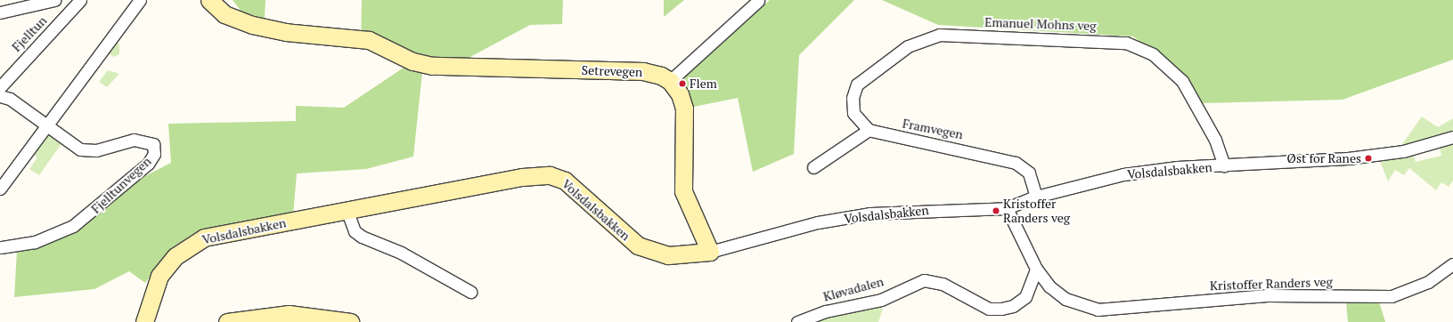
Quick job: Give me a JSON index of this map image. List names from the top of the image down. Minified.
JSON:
{"streets":{"street":["Emanuel Mohns veg","Fjelltun","Setrevegen","Framvegen","Volsdalsbakken","Fjelltunvegen","Kristoffer Randers veg","Kløvadalen"]},"crossings":[["Emanuel Mohns veg","Framvegen"],["Emanuel Mohns veg","Volsdalsbakken"],["Framvegen","Volsdalsbakken"],["Volsdalsbakken","Kristoffer Randers veg"],["Kristoffer Randers veg","Kløvadalen"]],"places":["Flem","Øst for Ranes","Kristoffer Randers veg"]}
